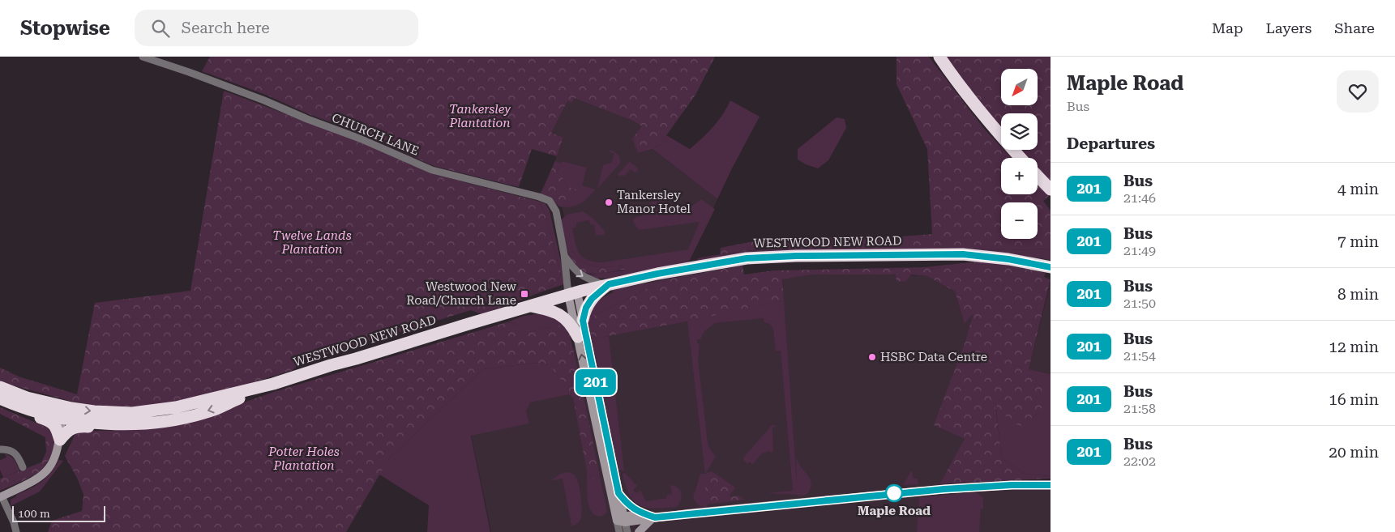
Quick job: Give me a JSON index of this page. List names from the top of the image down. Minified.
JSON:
{"streets":{"highway":["WESTWOOD NEW ROAD"],"street":["CHURCH LANE"]},"crossings":[["CHURCH LANE","WESTWOOD NEW ROAD"]],"parks":["Tankersley Plantation","Twelve Lands Plantation","Potter Holes Plantation"],"places":{"other":["Tankersley Manor Hotel","HSBC Data Centre","Maple Road"],"transit":["Westwood New Road/Church Lane"]},"lines":["bus line 201"],"scale_bar":"100 m","north":"bottom left","page":{"header":"Stopwise","search":"Search here","nav":["Map","Layers","Share"],"on_map":"201","heading":[["Maple Road","Bus"],"Departures"],"map_buttons":["+","−"],"list":[{"mark":"201","name":"Bus","note":"21:46","value":"4 min"},{"mark":"201","name":"Bus","note":"21:49","value":"7 min"},{"mark":"201","name":"Bus","note":"21:50","value":"8 min"},{"mark":"201","name":"Bus","note":"21:54","value":"12 min"},{"mark":"201","name":"Bus","note":"21:58","value":"16 min"},{"mark":"201","name":"Bus","note":"22:02","value":"20 min"}],"scale":"100 m"}}
